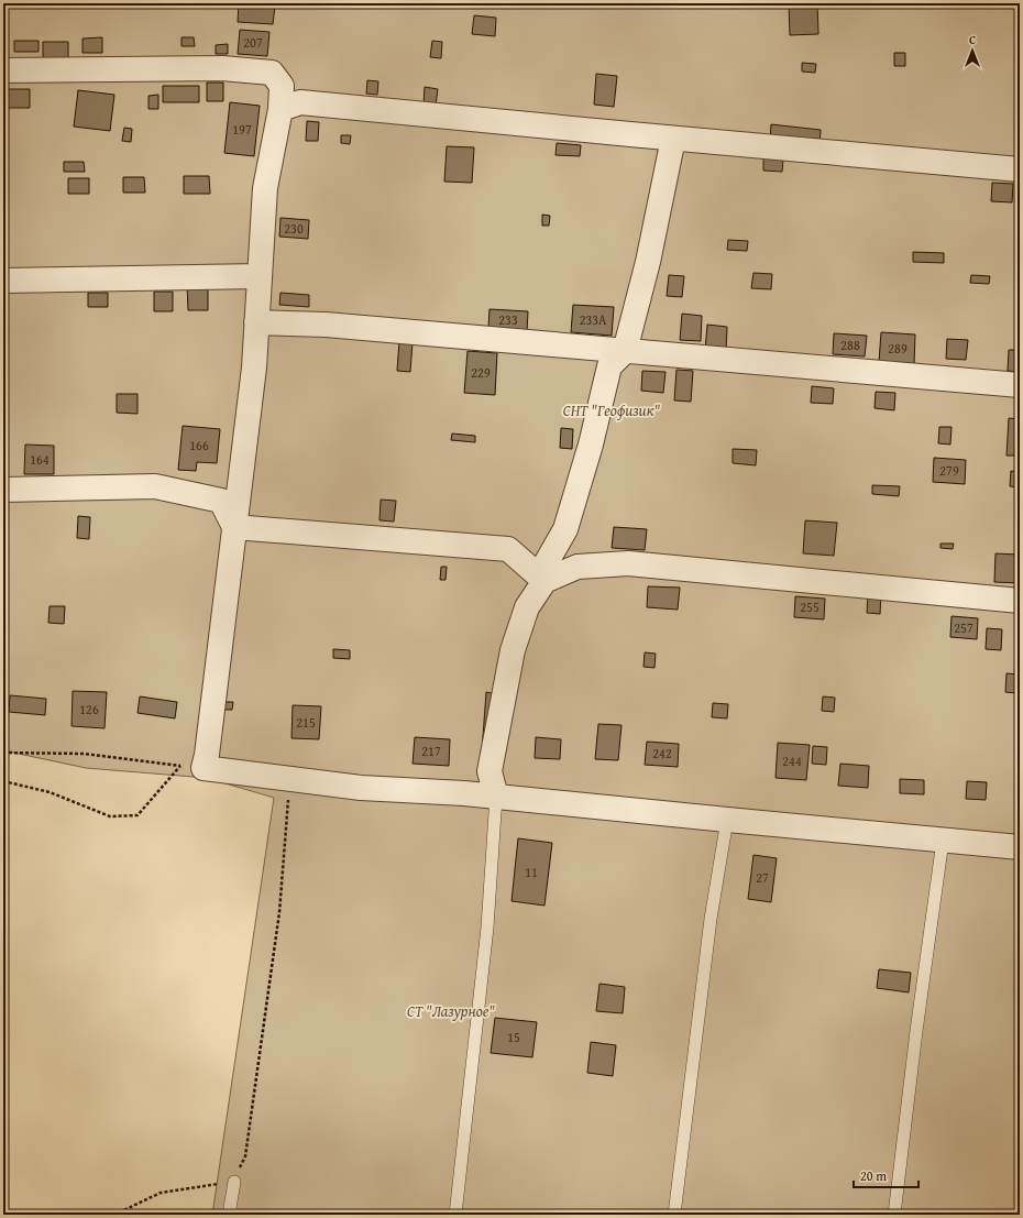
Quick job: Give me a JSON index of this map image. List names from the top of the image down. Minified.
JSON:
{"parks":["СНТ \"Геофизик\"","СТ \"Лазурное\""],"house_numbers":["207","197","230","233","233А","288","289","229","166","164","279","255","257","126","215","217","242","244","11","27","15"],"scale_bar":"20 m","north":"top"}
